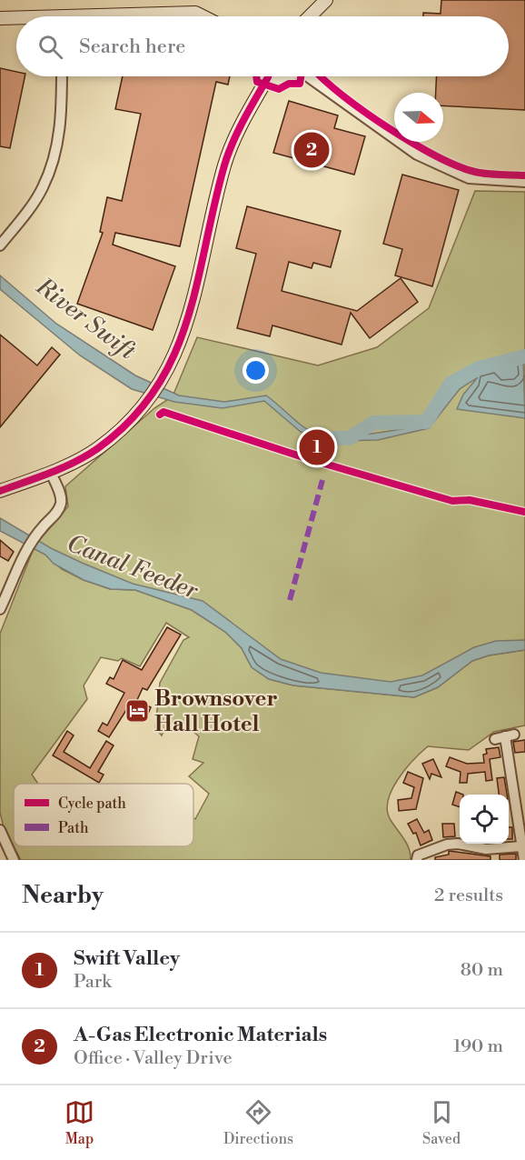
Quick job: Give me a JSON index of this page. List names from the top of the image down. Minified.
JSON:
{"water":["River Swift","Canal Feeder"],"places":{"hotel":["Brownsover Hall Hotel"]},"legend":["Cycle path","Path"],"north":"right","page":{"search":"Search here","pins":["2","1"],"heading":["Nearby","2 results"],"list":[{"mark":"1","name":"Swift Valley","note":"Park","value":"80 m"},{"mark":"2","name":"A-Gas Electronic Materials","note":"Office · Valley Drive","value":"190 m"}],"nav":["Map","Directions","Saved"]}}
